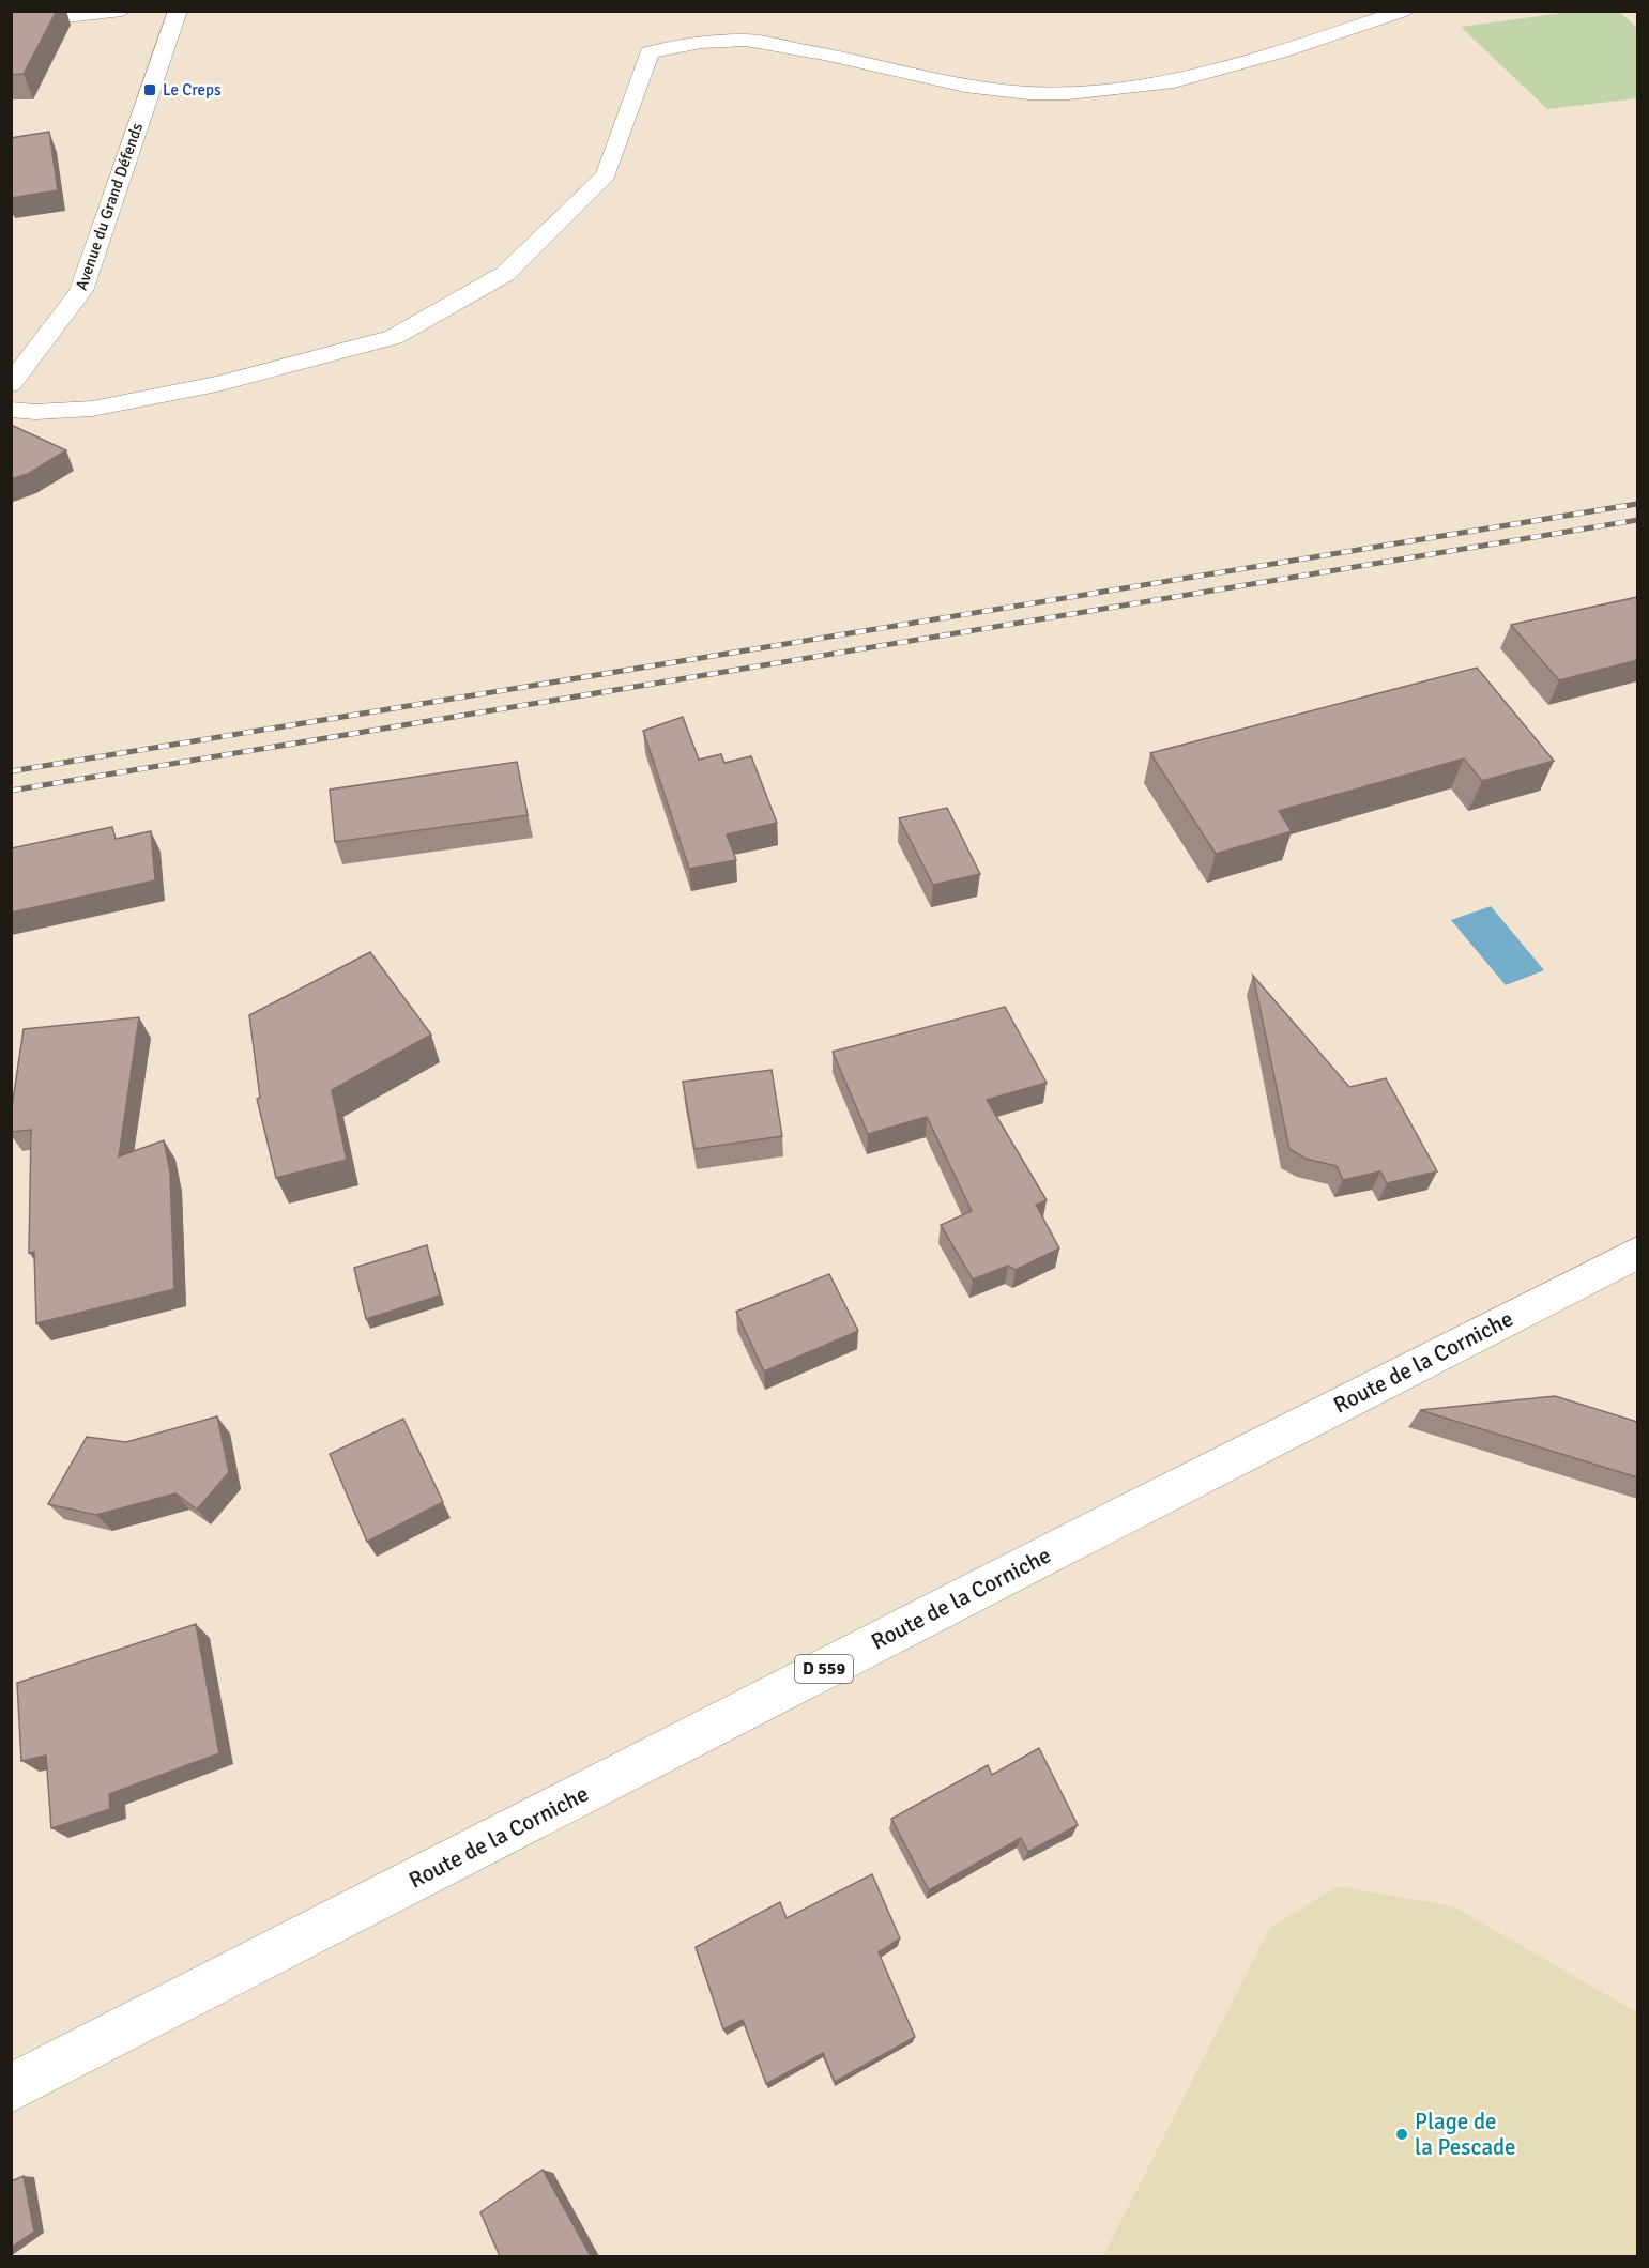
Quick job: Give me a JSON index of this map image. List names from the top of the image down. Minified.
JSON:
{"streets":{"main road":["Avenue du Grand Défends","Route de la Corniche","D 559"]},"places":{"transit":["Le Creps"],"other":["Plage de la Pescade"]}}
